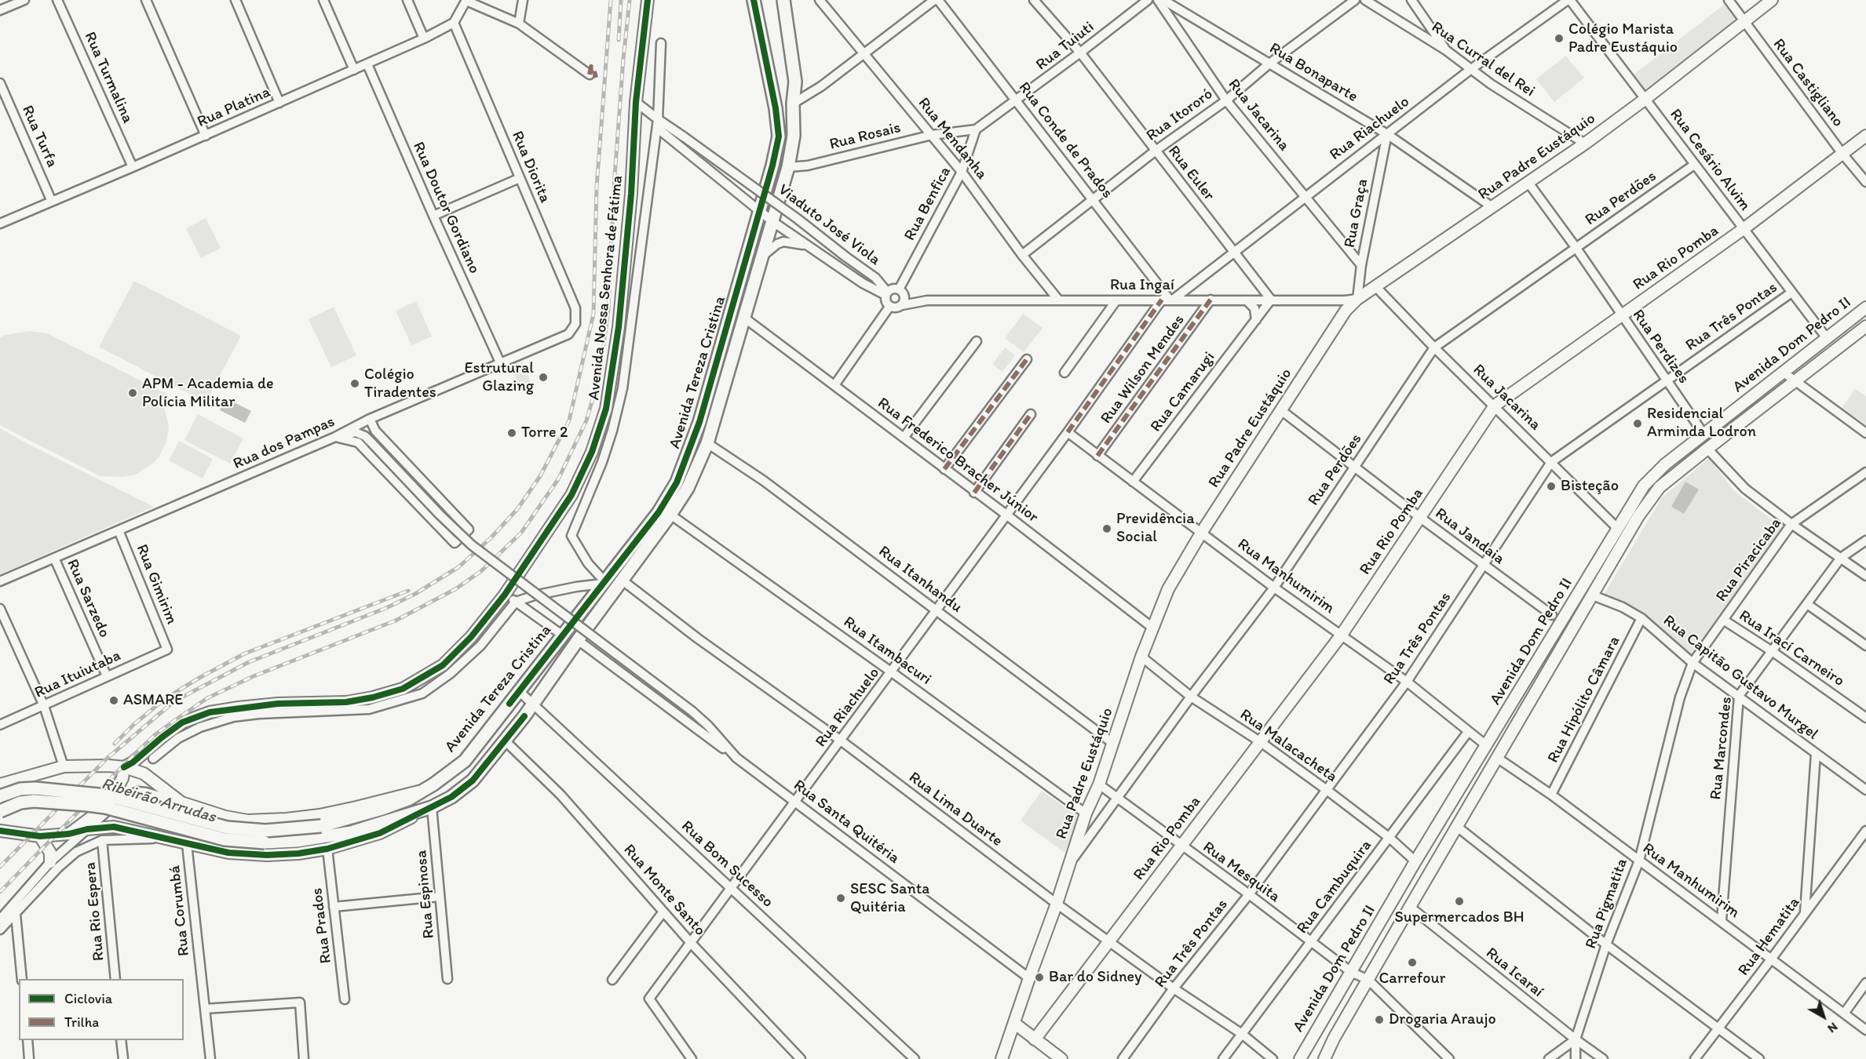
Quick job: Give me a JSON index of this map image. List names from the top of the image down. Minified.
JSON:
{"streets":{"highway":["Avenida Tereza Cristina"],"main road":["Rua Padre Eustáquio","Rua Rio Pomba","Avenida Nossa Senhora de Fátima","Avenida Dom Pedro II"],"street":["Rua Tuiuti","Rua Curral del Rei","Rua Bonaparte","Rua Turmalina","Rua Castigliano","Rua Platina","Rua Itororó","Rua Jacarina","Rua Riachuelo","Rua Turfa","Rua Rosais","Rua Mendanha","Rua Conde de Prados","Rua Cesário Alvim","Rua Diorita","Rua Euler","Rua Perdões","Rua Benfica","Rua Doutor Gordiano","Rua Graça","Viaduto José Viola","Rua Ingaí","Rua Três Pontas","Rua Perdizes","Rua Wilson Mendes","Rua Camarugi","Rua dos Pampas","Rua Frederico Bracher Júnior","Rua Jandaia","Rua Piracicaba","Rua Manhumirim","Rua Itanhandu","Rua Gimirim","Rua Sarzedo","Rua Irací Carneiro","Rua Itambacuri","Rua Ituiutaba","Rua Capitão Gustavo Murgel","Rua Hipólito Câmara","Rua Malacacheta","Rua Marcondes","Rua Lima Duarte","Rua Santa Quitéria","Rua Bom Sucesso","Rua Mesquita","Rua Cambuquira","Rua Monte Santo","Rua Espinosa","Rua Pigmatita","Rua Corumbá","Rua Rio Espera","Rua Prados","Rua Hematita","Rua Icaraí"]},"crossings":[["Rua Tuiuti","Rua Rosais"],["Rua Tuiuti","Rua Conde de Prados"],["Rua Tuiuti","Rua Euler"],["Rua Tuiuti","Rua Benfica"],["Rua Curral del Rei","Rua Riachuelo"],["Rua Curral del Rei","Rua Padre Eustáquio"],["Rua Bonaparte","Rua Itororó"],["Rua Bonaparte","Rua Riachuelo"],["Rua Bonaparte","Rua Padre Eustáquio"],["Rua Bonaparte","Rua Graça"],["Rua Turmalina","Rua Platina"],["Rua Castigliano","Rua Padre Eustáquio"],["Rua Castigliano","Rua Rio Pomba"],["Rua Platina","Rua Turfa"],["Rua Platina","Rua Diorita"],["Rua Platina","Rua Doutor Gordiano"],["Rua Itororó","Rua Jacarina"],["Rua Itororó","Rua Mendanha"],["Rua Itororó","Rua Conde de Prados"],["Rua Itororó","Rua Euler"],["Rua Jacarina","Rua Riachuelo"],["Rua Jacarina","Rua Padre Eustáquio"],["Rua Jacarina","Rua Perdões"],["Rua Jacarina","Rua Graça"],["Rua Jacarina","Rua Rio Pomba"],["Rua Jacarina","Rua Três Pontas"],["Rua Jacarina","Avenida Dom Pedro II"],["Rua Riachuelo","Rua Conde de Prados"],["Rua Riachuelo","Rua Cesário Alvim"],["Rua Riachuelo","Rua Euler"],["Rua Riachuelo","Rua Graça"],["Rua Riachuelo","Rua Ingaí"],["Rua Riachuelo","Rua Frederico Bracher Júnior"],["Rua Riachuelo","Rua Manhumirim"],["Rua Riachuelo","Rua Itanhandu"],["Rua Riachuelo","Rua Itambacuri"],["Rua Riachuelo","Rua Lima Duarte"],["Rua Riachuelo","Rua Santa Quitéria"],["Rua Riachuelo","Rua Bom Sucesso"],["Rua Riachuelo","Rua Monte Santo"],["Rua Rosais","Rua Mendanha"],["Rua Rosais","Rua Benfica"],["Rua Rosais","Avenida Tereza Cristina"],["Rua Mendanha","Rua Benfica"],["Rua Mendanha","Rua Ingaí"],["Rua Conde de Prados","Rua Ingaí"],["Rua Padre Eustáquio","Rua Cesário Alvim"],["Rua Padre Eustáquio","Rua Perdões"],["Rua Padre Eustáquio","Rua Graça"],["Rua Padre Eustáquio","Rua Ingaí"],["Rua Padre Eustáquio","Rua Perdizes"],["Rua Padre Eustáquio","Rua Frederico Bracher Júnior"],["Rua Padre Eustáquio","Rua Jandaia"],["Rua Padre Eustáquio","Rua Manhumirim"],["Rua Padre Eustáquio","Rua Itanhandu"],["Rua Padre Eustáquio","Rua Itambacuri"],["Rua Padre Eustáquio","Rua Malacacheta"],["Rua Padre Eustáquio","Rua Lima Duarte"],["Rua Padre Eustáquio","Rua Santa Quitéria"],["Rua Padre Eustáquio","Rua Mesquita"],["Rua Cesário Alvim","Rua Perdões"],["Rua Cesário Alvim","Rua Rio Pomba"],["Rua Cesário Alvim","Rua Três Pontas"],["Rua Cesário Alvim","Avenida Dom Pedro II"],["Rua Diorita","Rua dos Pampas"],["Rua Euler","Rua Ingaí"],["Rua Euler","Rua Camarugi"],["Rua Perdões","Rua Perdizes"],["Rua Perdões","Rua Jandaia"],["Rua Perdões","Rua Manhumirim"],["Rua Perdões","Rua Malacacheta"],["Rua Perdões","Rua Mesquita"],["Rua Benfica","Viaduto José Viola"],["Rua Benfica","Rua Ingaí"],["Rua Doutor Gordiano","Rua dos Pampas"],["Rua Graça","Rua Ingaí"],["Viaduto José Viola","Rua Ingaí"],["Viaduto José Viola","Avenida Nossa Senhora de Fátima"],["Rua Rio Pomba","Rua Perdizes"],["Rua Rio Pomba","Rua Jandaia"],["Rua Rio Pomba","Rua Manhumirim"],["Rua Rio Pomba","Rua Malacacheta"],["Rua Rio Pomba","Rua Lima Duarte"],["Rua Rio Pomba","Rua Mesquita"],["Rua Ingaí","Rua Wilson Mendes"],["Rua Ingaí","Rua Camarugi"],["Avenida Nossa Senhora de Fátima","Avenida Tereza Cristina"],["Rua Três Pontas","Rua Perdizes"],["Rua Três Pontas","Rua Jandaia"],["Rua Três Pontas","Rua Manhumirim"],["Rua Três Pontas","Rua Malacacheta"],["Rua Três Pontas","Rua Lima Duarte"],["Rua Três Pontas","Rua Mesquita"],["Avenida Dom Pedro II","Rua Perdizes"],["Avenida Dom Pedro II","Rua Manhumirim"],["Avenida Dom Pedro II","Rua Capitão Gustavo Murgel"],["Avenida Dom Pedro II","Rua Malacacheta"],["Avenida Dom Pedro II","Rua Mesquita"],["Avenida Dom Pedro II","Rua Icaraí"],["Rua Wilson Mendes","Rua Manhumirim"],["Avenida Tereza Cristina","Rua Frederico Bracher Júnior"],["Avenida Tereza Cristina","Rua Itanhandu"],["Avenida Tereza Cristina","Rua Itambacuri"],["Avenida Tereza Cristina","Rua Lima Duarte"],["Avenida Tereza Cristina","Rua Santa Quitéria"],["Avenida Tereza Cristina","Rua Bom Sucesso"],["Avenida Tereza Cristina","Rua Monte Santo"],["Avenida Tereza Cristina","Rua Espinosa"],["Avenida Tereza Cristina","Rua Corumbá"],["Avenida Tereza Cristina","Rua Prados"],["Rua Camarugi","Rua Manhumirim"],["Rua dos Pampas","Rua Gimirim"],["Rua dos Pampas","Rua Sarzedo"],["Rua Piracicaba","Rua Irací Carneiro"],["Rua Piracicaba","Rua Capitão Gustavo Murgel"],["Rua Piracicaba","Rua Pigmatita"],["Rua Manhumirim","Rua Hipólito Câmara"],["Rua Manhumirim","Rua Marcondes"],["Rua Manhumirim","Rua Cambuquira"],["Rua Manhumirim","Rua Pigmatita"],["Rua Manhumirim","Rua Hematita"],["Rua Gimirim","Rua Ituiutaba"],["Rua Sarzedo","Rua Ituiutaba"],["Rua Irací Carneiro","Rua Marcondes"],["Rua Capitão Gustavo Murgel","Rua Hipólito Câmara"],["Rua Capitão Gustavo Murgel","Rua Marcondes"],["Rua Capitão Gustavo Murgel","Rua Pigmatita"],["Rua Malacacheta","Rua Cambuquira"],["Rua Lima Duarte","Rua Cambuquira"],["Rua Mesquita","Rua Cambuquira"],["Rua Pigmatita","Rua Icaraí"]],"water":["Ribeirão Arrudas"],"places":["Colégio Marista Padre Eustáquio","Estrutural Glazing","Colégio Tiradentes","APM - Academia de Polícia Militar","Residencial Arminda Lodron","Torre 2","Bisteção","Previdência Social","ASMARE","SESC Santa Quitéria","Supermercados BH","Carrefour","Bar do Sidney","Drogaria Araujo"],"legend":["Ciclovia","Trilha"],"north":"bottom right"}
